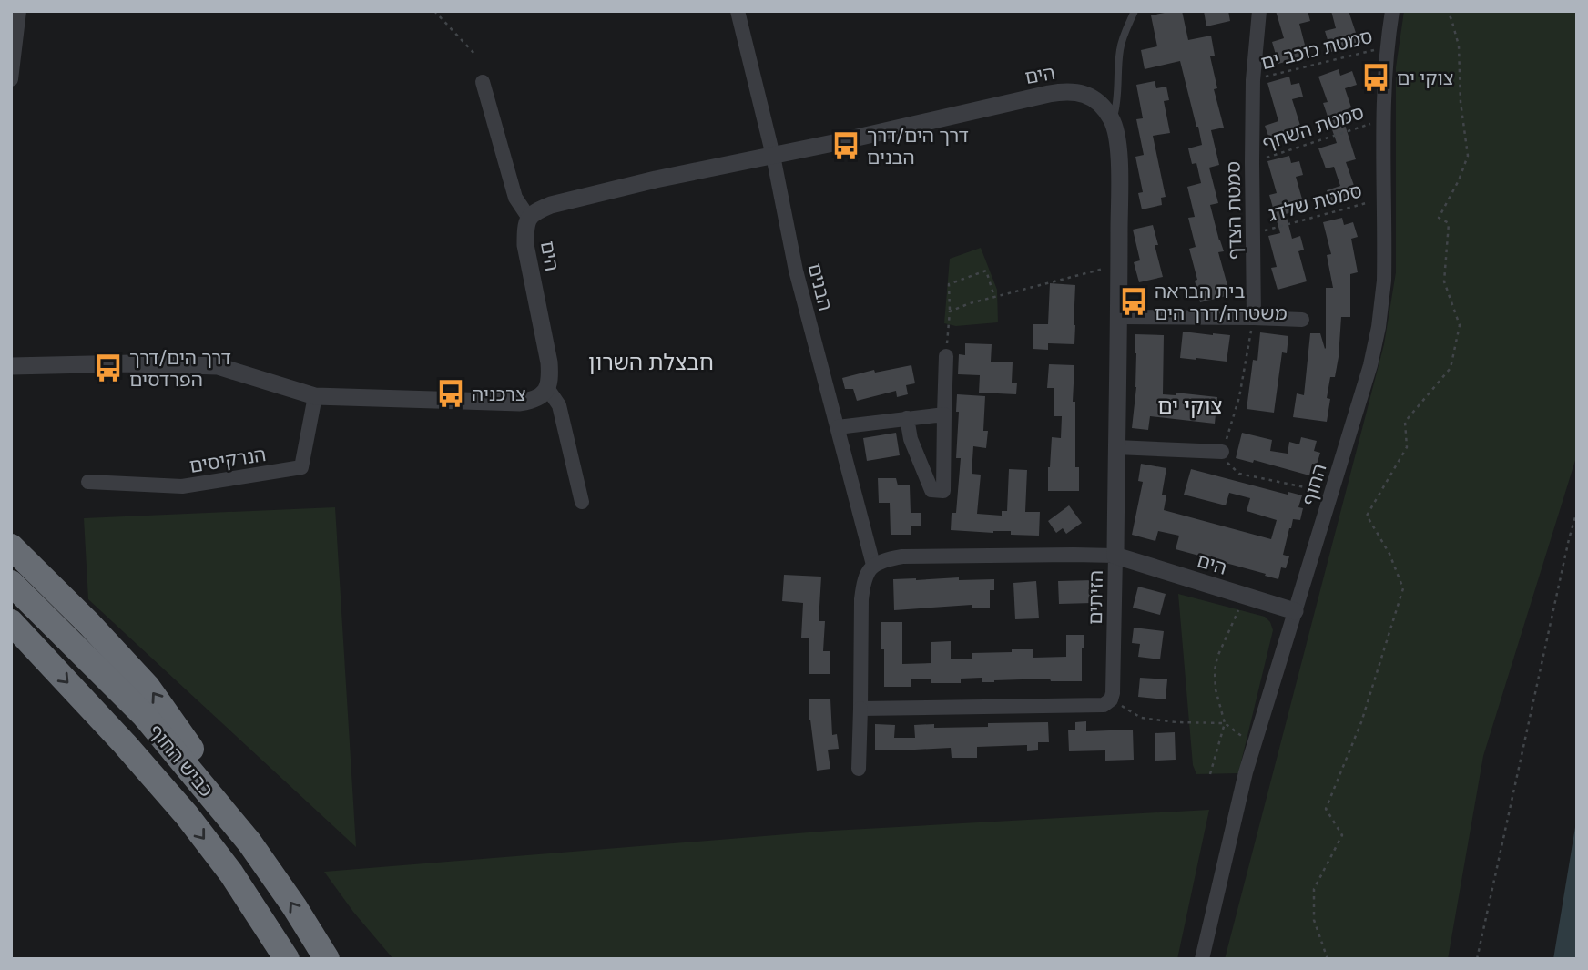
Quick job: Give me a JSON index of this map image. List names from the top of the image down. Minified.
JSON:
{"streets":{"highway":["כביש החוף"],"street":["הים","סמטת הצדף","הבנים","הנרקיסים","החוף","הזיתים"],"path":["סמטת כוכב ים","סמטת השחף","סמטת שלדג"]},"crossings":[["סמטת כוכב ים","סמטת הצדף"],["סמטת כוכב ים","החוף"],["הים","הבנים"],["הים","החוף"],["הים","הזיתים"],["סמטת השחף","סמטת הצדף"],["סמטת השחף","החוף"],["סמטת שלדג","סמטת הצדף"],["סמטת שלדג","החוף"],["הבנים","הזיתים"]],"districts":["חבצלת השרון","צוקי ים"],"places":{"bus stop":["צוקי ים","דרך הים/דרך הבנים","בית הבראה משטרה/דרך הים","דרך הים/דרך הפרדסים","צרכניה"]}}
